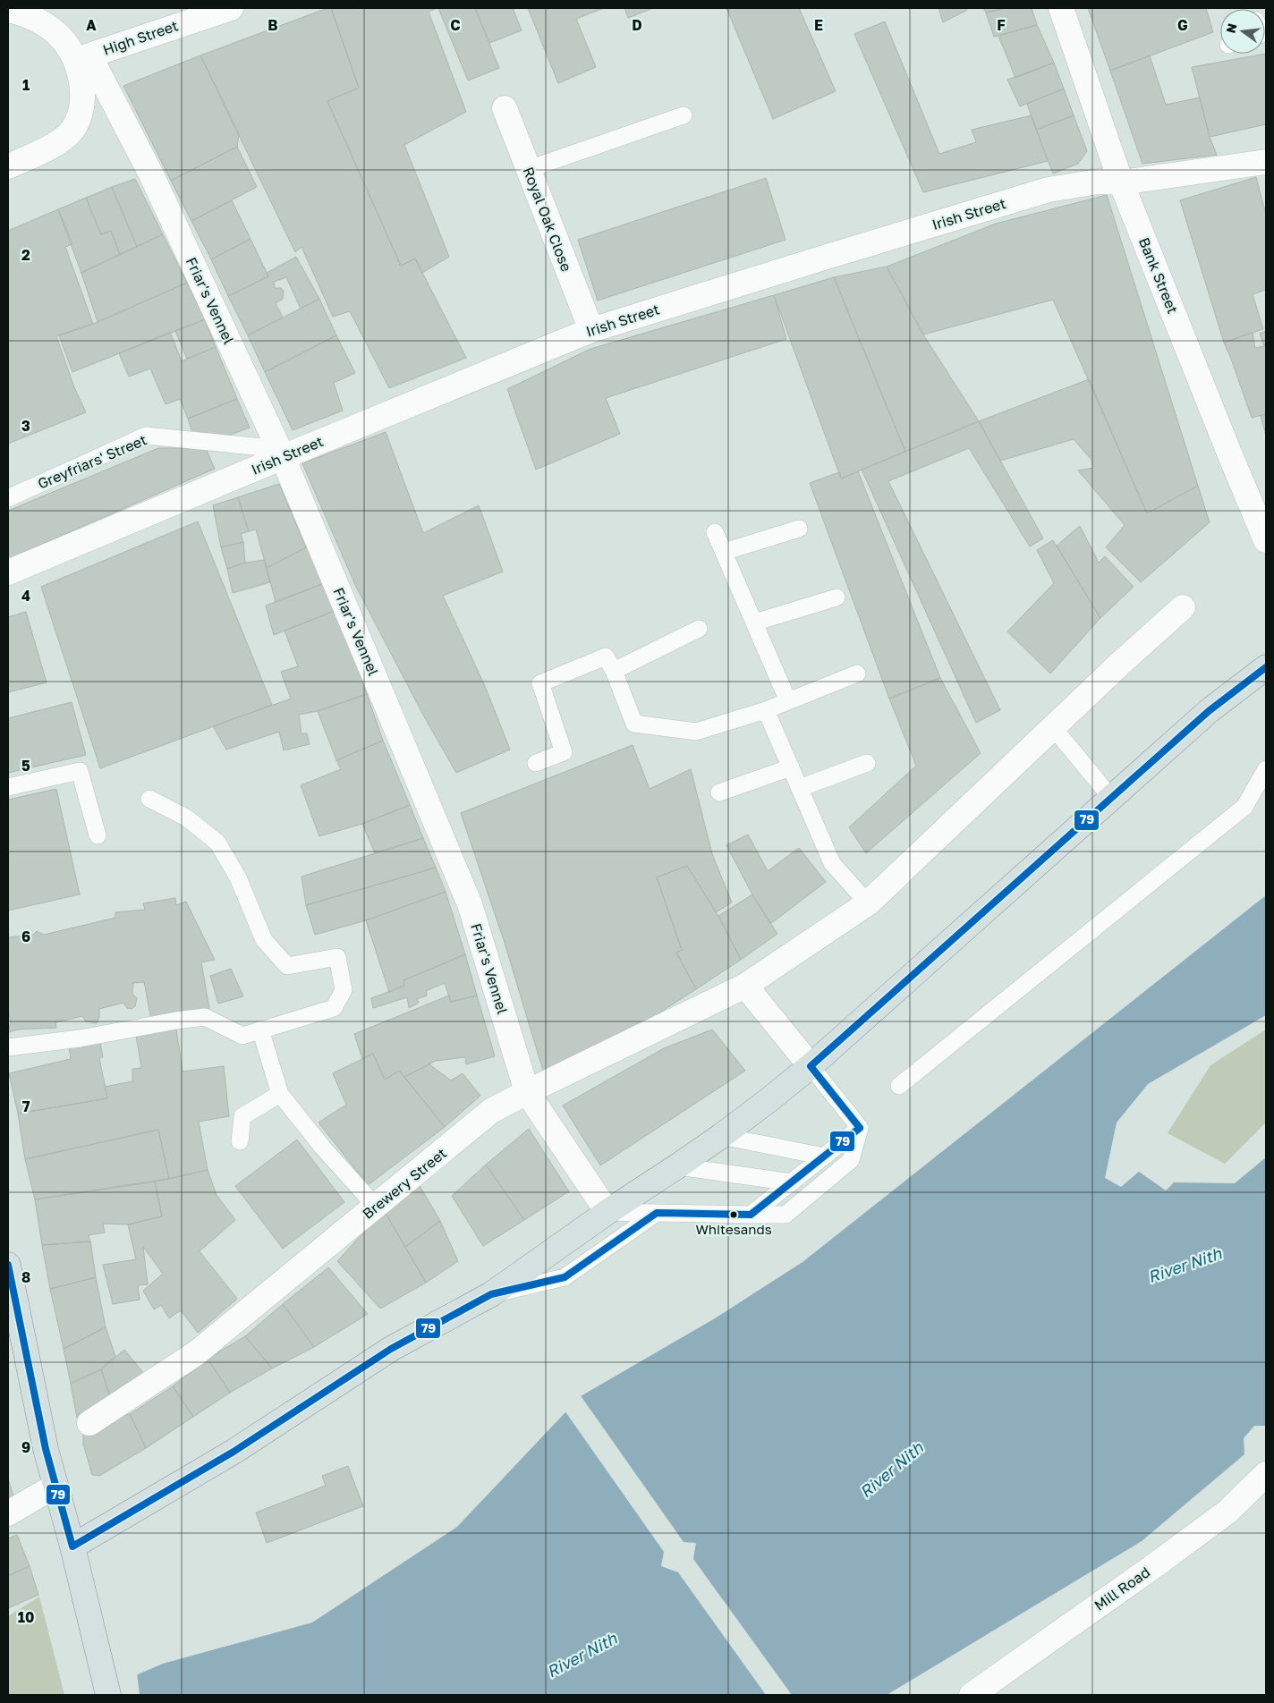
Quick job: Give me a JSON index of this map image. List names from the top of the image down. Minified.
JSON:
{"streets":{"street":["High Street","Irish Street","Royal Oak Close","Bank Street","Friar's Vennel","Brewery Street","Mill Road"],"lane":["Greyfriars' Street"]},"crossings":[["High Street","Friar's Vennel"],["Irish Street","Royal Oak Close"],["Irish Street","Bank Street"],["Irish Street","Friar's Vennel"],["Irish Street","Greyfriars' Street"],["Friar's Vennel","Greyfriars' Street"],["Friar's Vennel","Brewery Street"]],"water":["River Nith"],"places":["Whitesands"],"lines":["transit line 79"],"north":"left","grid":{"columns":["A","B","C","D","E","F","G"],"rows":["1","2","3","4","5","6","7","8","9","10"]}}
